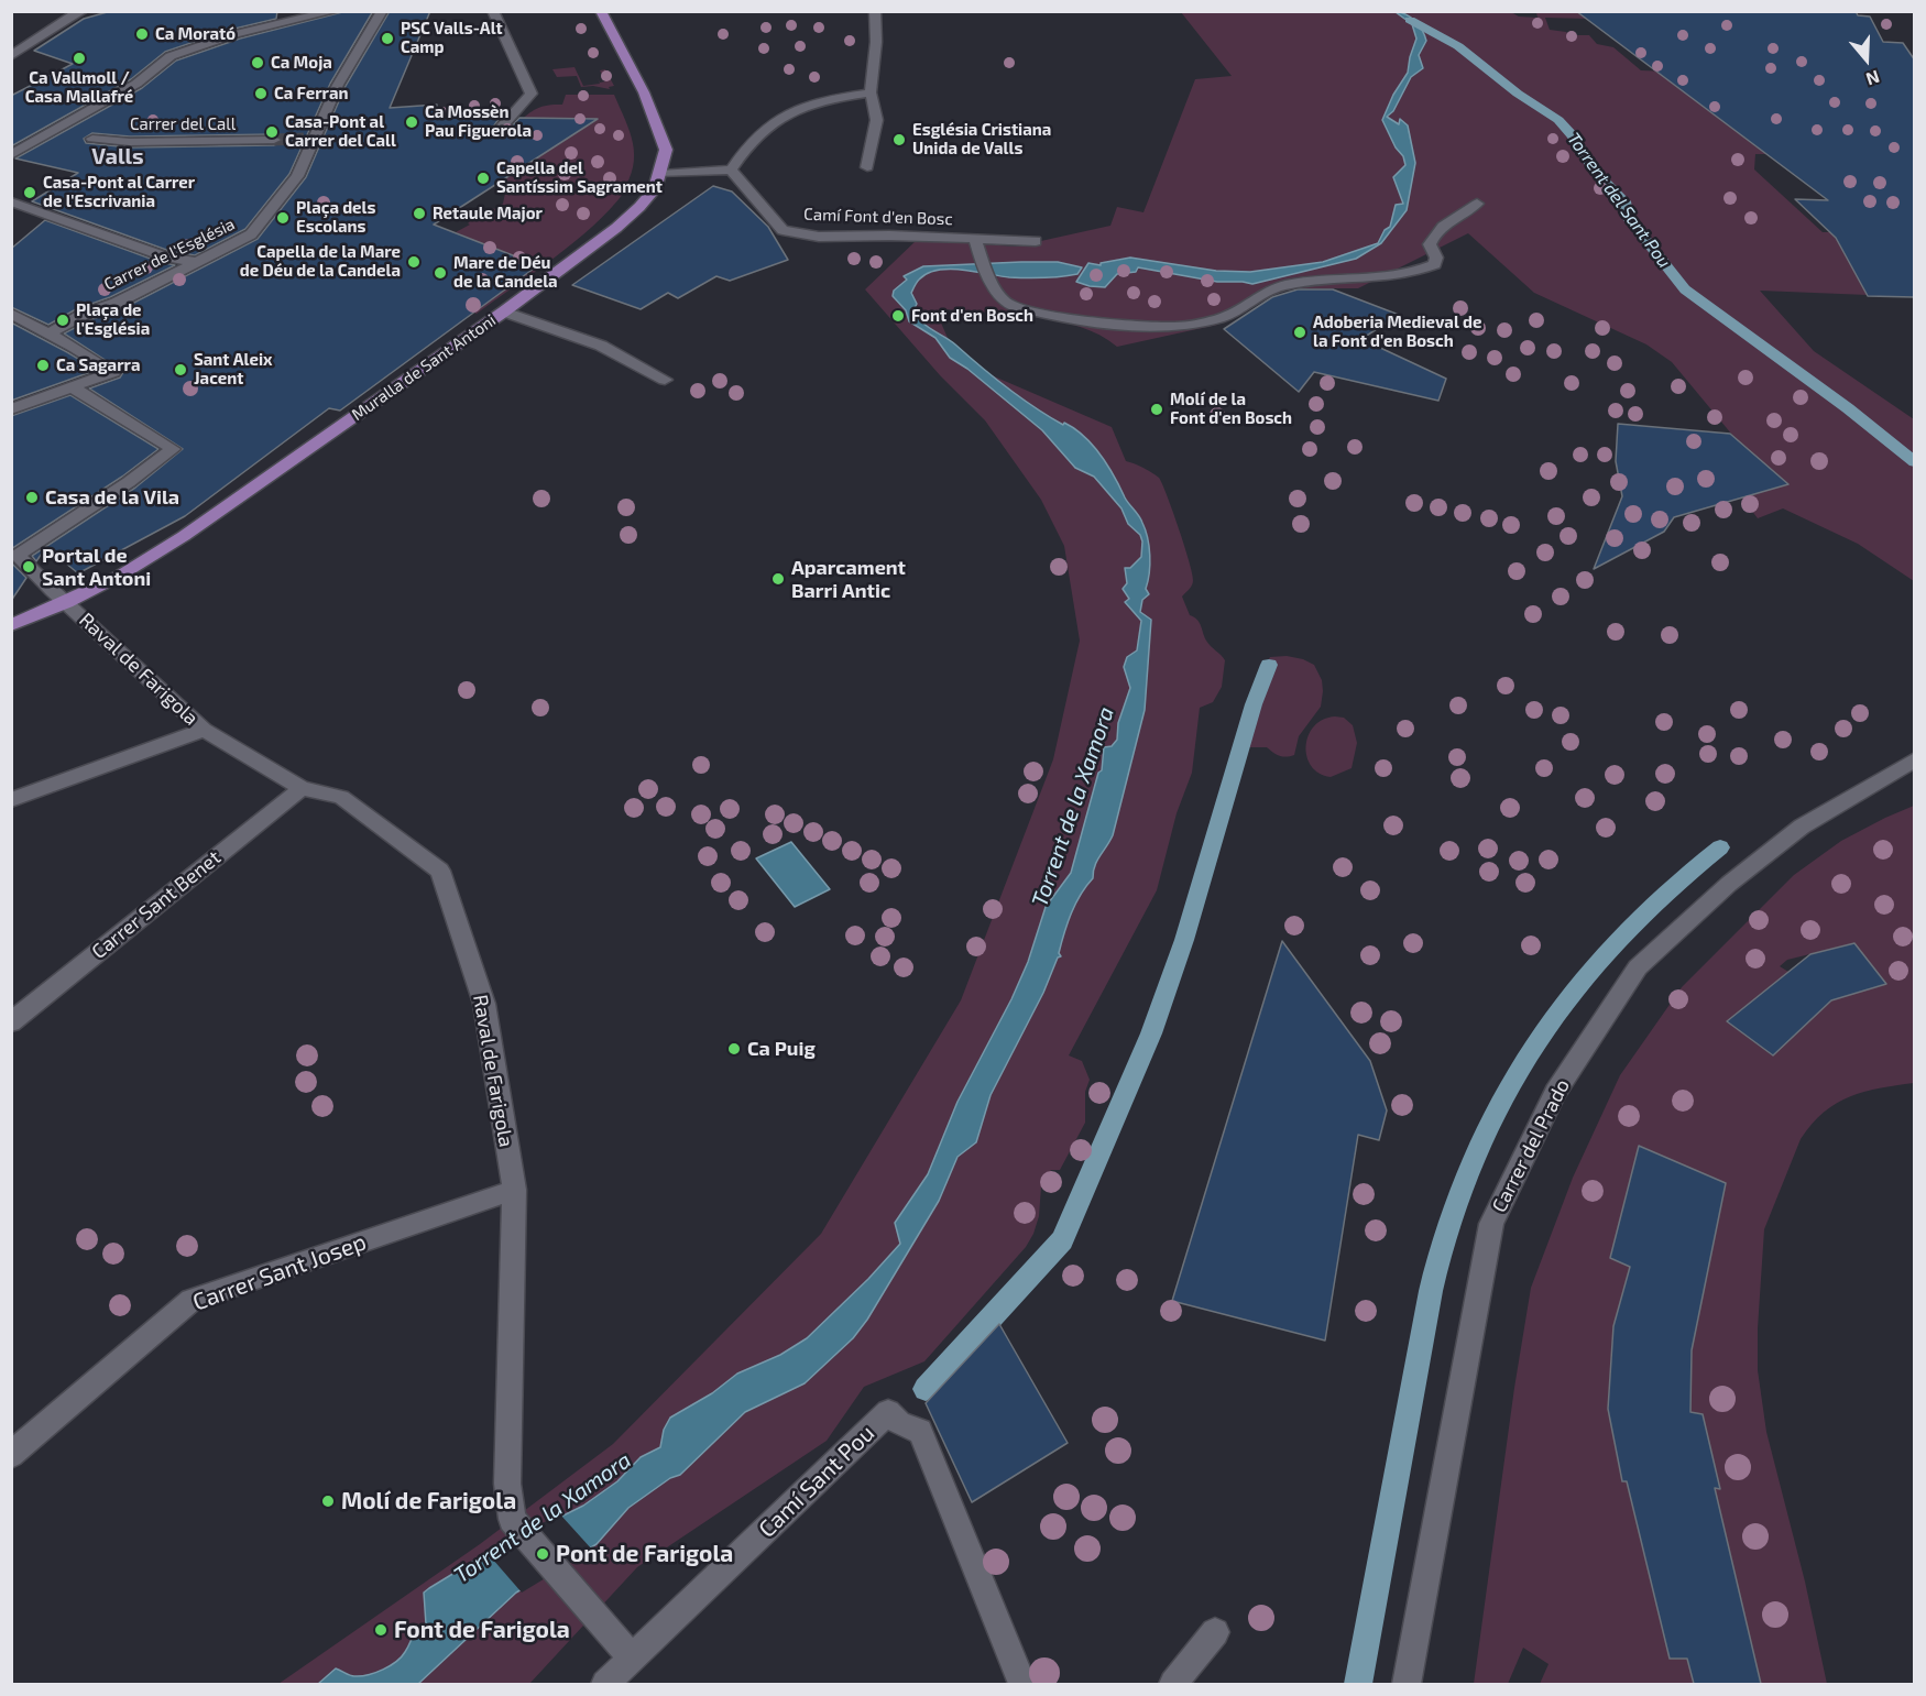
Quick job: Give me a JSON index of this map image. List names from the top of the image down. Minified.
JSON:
{"streets":{"main road":["Muralla de Sant Antoni"],"street":["Carrer del Call","Camí Font d'en Bosc","Carrer de l'Església","Raval de Farigola","Carrer Sant Benet","Carrer del Prado","Carrer Sant Josep","Camí Sant Pou"]},"crossings":[["Muralla de Sant Antoni","Raval de Farigola"],["Raval de Farigola","Carrer Sant Benet"],["Raval de Farigola","Carrer Sant Josep"],["Raval de Farigola","Camí Sant Pou"]],"districts":["Valls"],"water":["Torrent del Sant Pou","Torrent de la Xamora"],"places":["Ca Morató","PSC Valls-Alt Camp","Ca Vallmoll / Casa Mallafré","Ca Moja","Ca Ferran","Ca Mossèn Pau Figuerola","Casa-Pont al Carrer del Call","Església Cristiana Unida de Valls","Capella del Santíssim Sagrament","Casa-Pont al Carrer de l'Escrivania","Retaule Major","Plaça dels Escolans","Capella de la Mare de Déu de la Candela","Mare de Déu de la Candela","Font d'en Bosch","Plaça de l'Església","Adoberia Medieval de la Font d'en Bosch","Ca Sagarra","Sant Aleix Jacent","Molí de la Font d'en Bosch","Casa de la Vila","Portal de Sant Antoni","Aparcament Barri Antic","Ca Puig","Molí de Farigola","Pont de Farigola","Font de Farigola"],"north":"bottom"}
